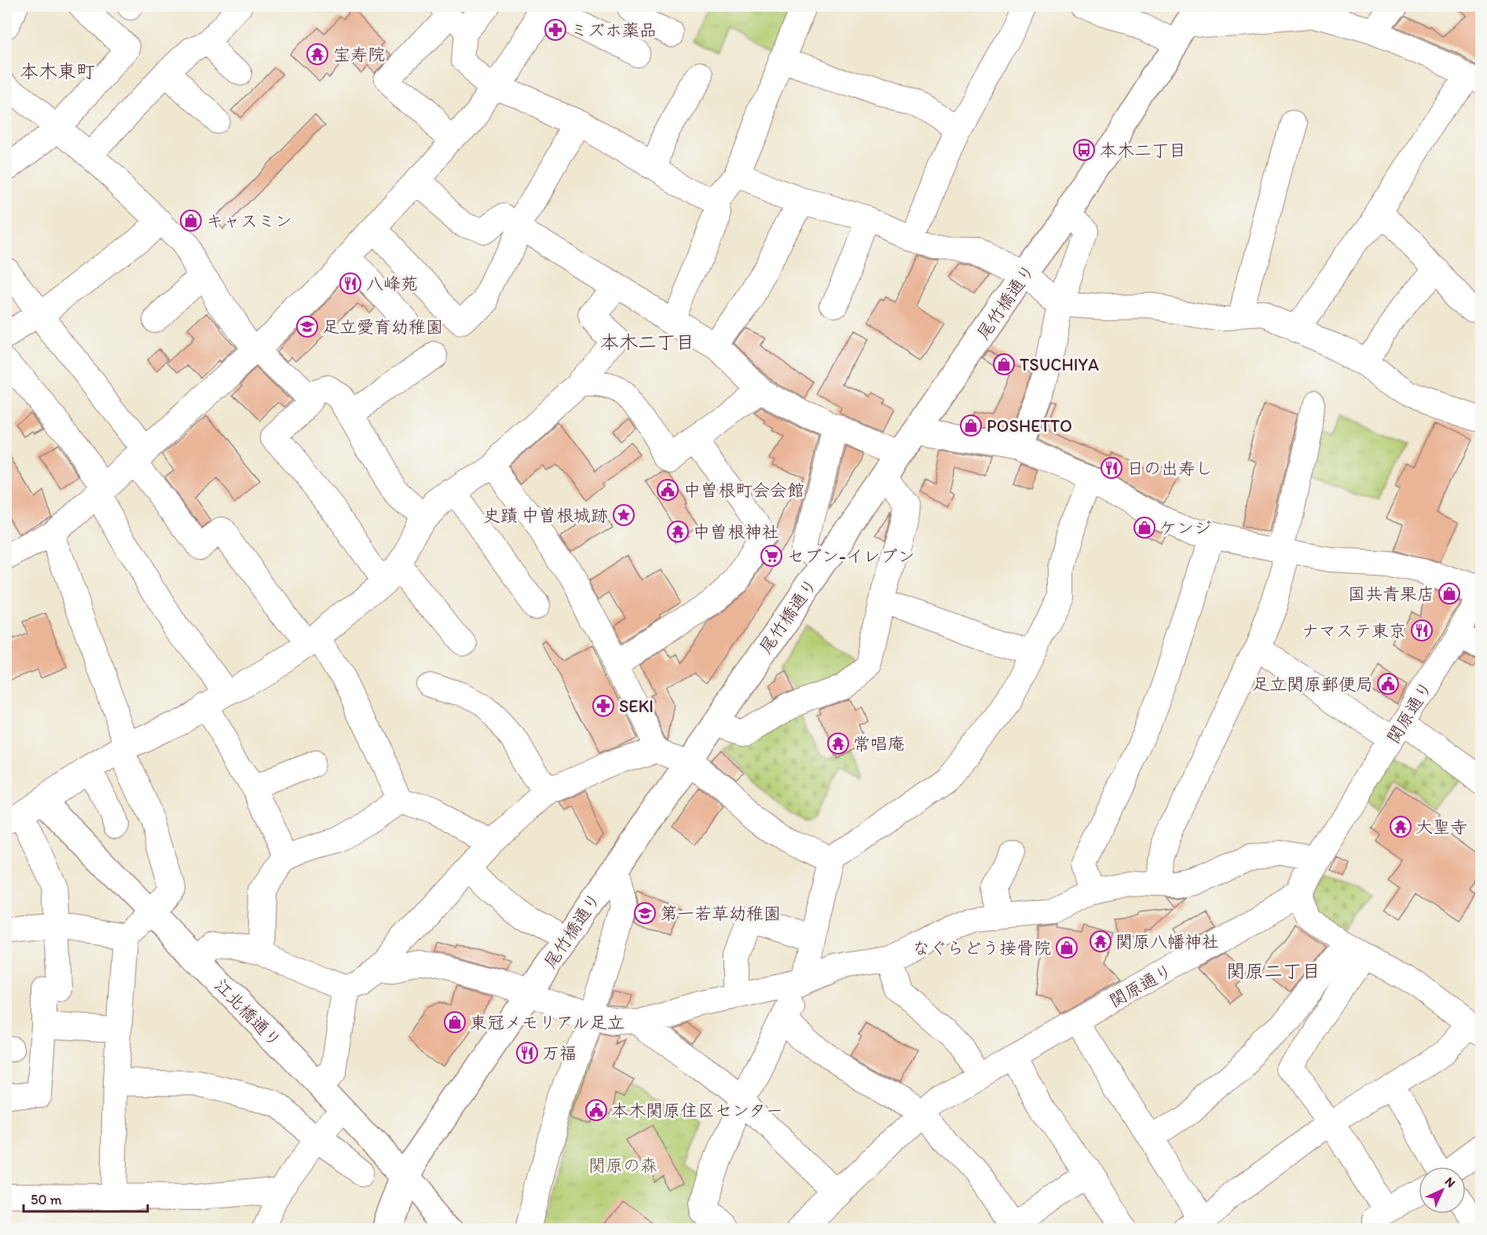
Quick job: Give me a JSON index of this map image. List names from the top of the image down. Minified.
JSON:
{"streets":{"main road":["尾竹橋通り","江北橋通り"],"street":["関原通り"]},"crossings":[["尾竹橋通り","江北橋通り"]],"districts":["本木東町","本木二丁目","関原二丁目"],"parks":["関原の森"],"places":{"pharmacy":["ミズホ薬品","SEKI"],"temple":["宝寿院","中曽根神社","常唱庵","大聖寺","関原八幡神社"],"bus stop":["本木二丁目"],"shop":["キャスミン","TSUCHIYA","POSHETTO","ケンジ","国共青果店","なぐらどう接骨院","東冠メモリアル足立"],"restaurant":["八峰苑","日の出寿し","ナマステ東京","万福"],"school or university":["足立愛育幼稚園","第一若草幼稚園"],"public building":["中曽根町会会館","足立関原郵便局","本木関原住区センター"],"place":["史蹟 中曽根城跡"],"supermarket":["セブン-イレブン"]},"scale_bar":"50 m","north":"top right"}
